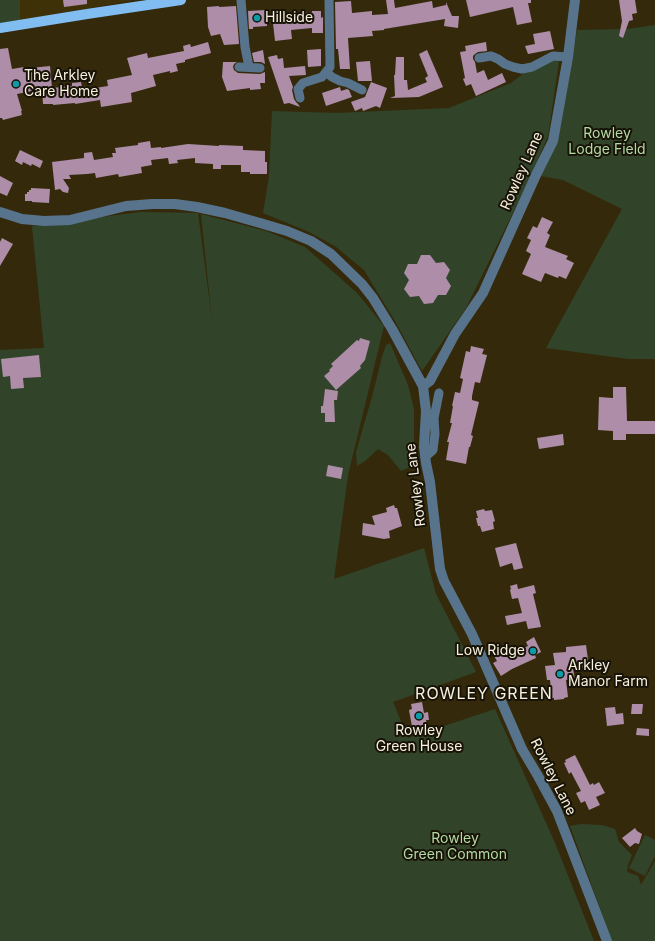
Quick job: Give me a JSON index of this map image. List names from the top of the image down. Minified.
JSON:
{"streets":{"street":["Rowley Lane"]},"districts":["ROWLEY GREEN"],"parks":["Rowley Lodge Field","Rowley Green Common"],"places":["Hillside","The Arkley Care Home","Low Ridge","Arkley Manor Farm","Rowley Green House"]}
